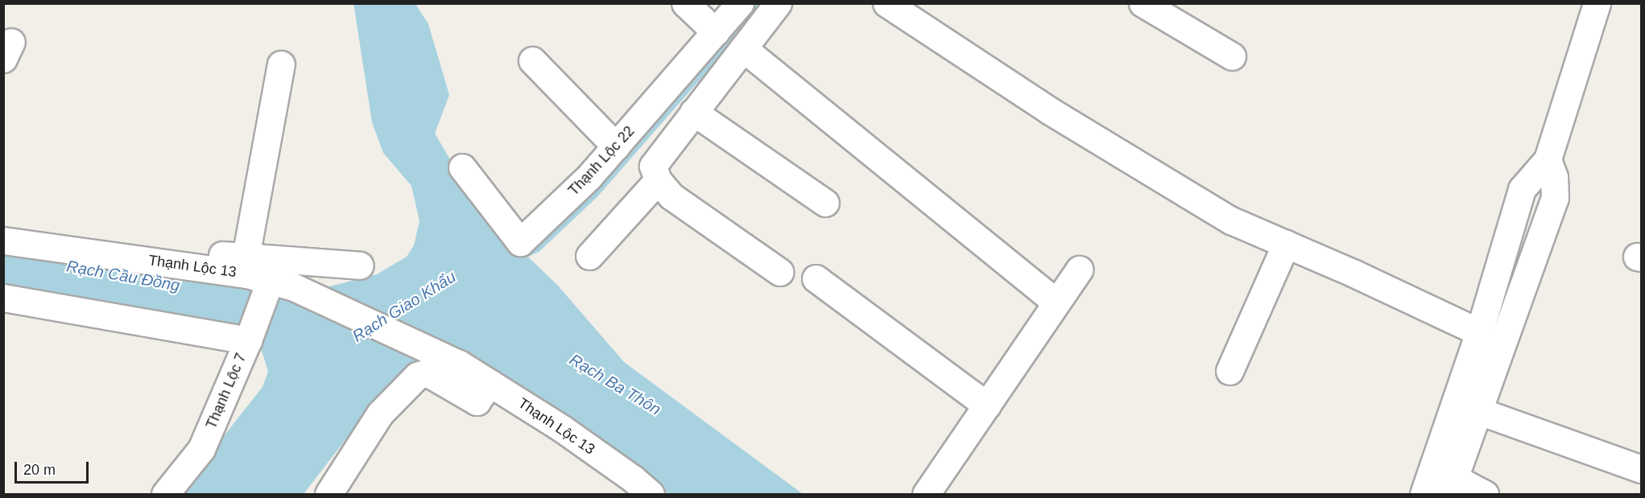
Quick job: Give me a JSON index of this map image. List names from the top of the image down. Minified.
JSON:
{"streets":{"street":["Thạnh Lộc 22","Thạnh Lộc 13","Thạnh Lộc 7"]},"crossings":[["Thạnh Lộc 13","Thạnh Lộc 7"]],"water":["Rạch Cầu Đồng","Rạch Giao Khẩu","Rạch Ba Thôn"],"scale_bar":"20 m"}
